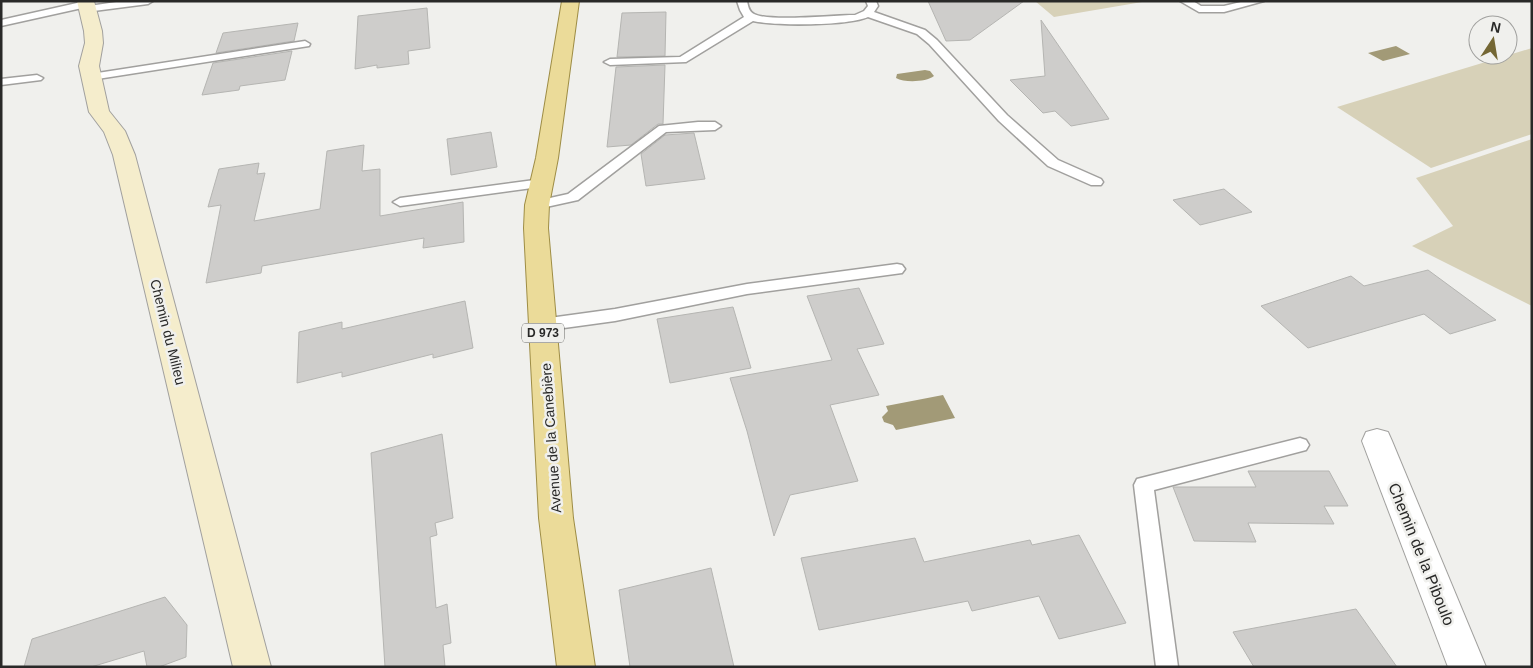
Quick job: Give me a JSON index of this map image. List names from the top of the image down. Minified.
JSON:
{"streets":{"main road":["D 973","Avenue de la Canebière"],"street":["Chemin du Milieu","Chemin de la Piboulo"]},"north":"top"}
